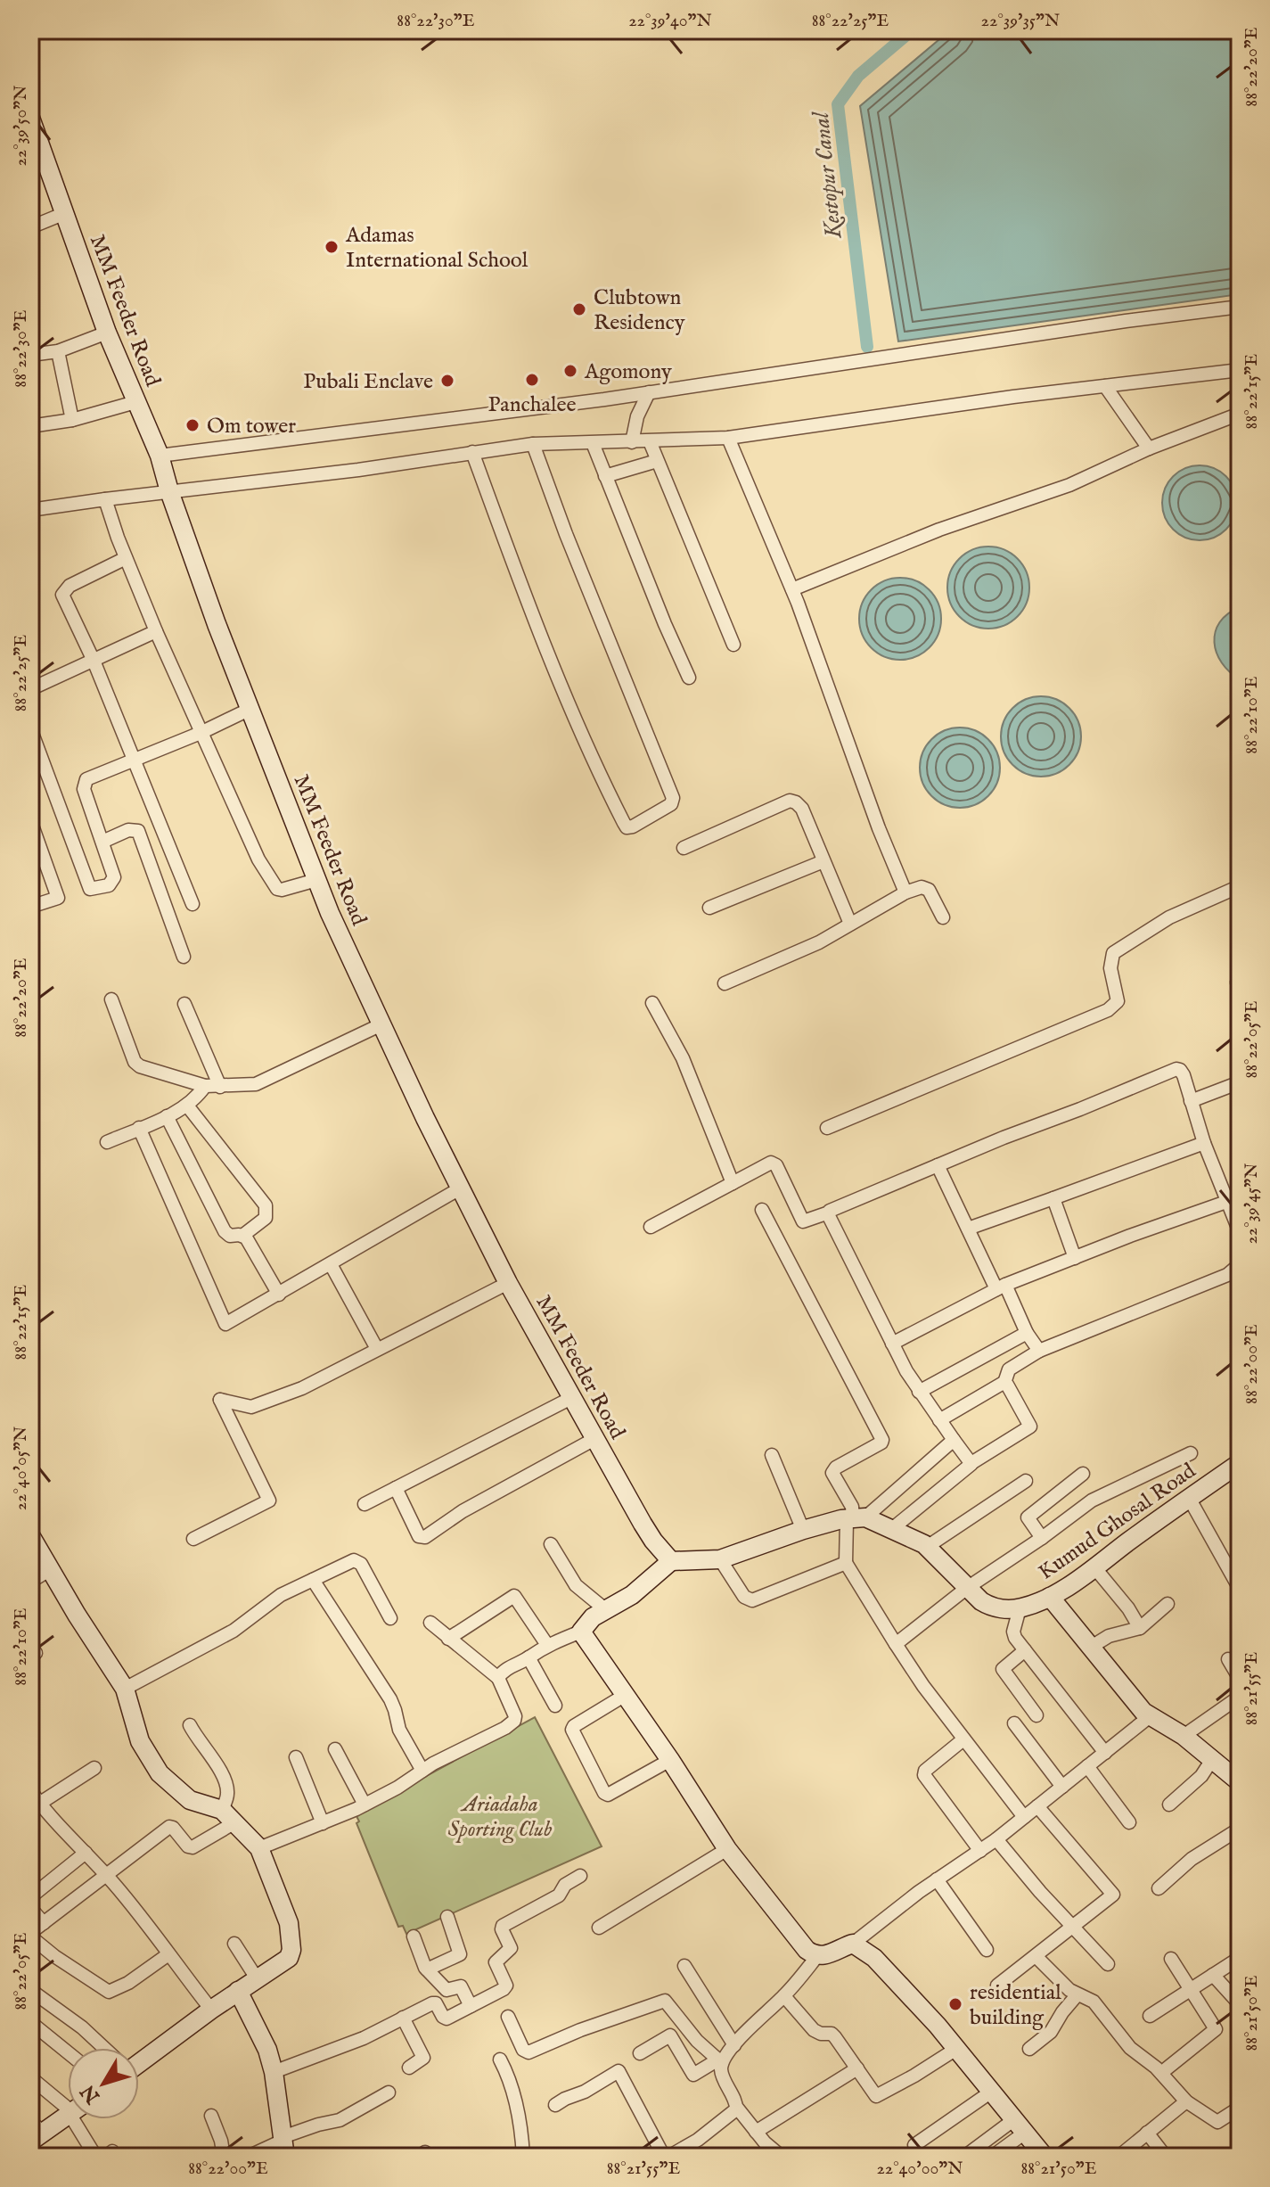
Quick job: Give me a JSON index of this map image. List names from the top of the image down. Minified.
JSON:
{"streets":{"street":["MM Feeder Road","Kumud Ghosal Road"]},"water":["Kestopur Canal"],"parks":["Ariadaha Sporting Club"],"places":["Adamas International School","Clubtown Residency","Agomony","Panchalee","Pubali Enclave","Om tower","residential building"],"north":"bottom left","coordinates":["88°22'30\"E","22°39'40\"N","88°22'25\"E","22°39'35\"N","88°22'20\"E","22°39'50\"N","88°22'15\"E","88°22'10\"E","88°22'05\"E","22°39'45\"N","88°22'00\"E","22°40'05\"N","88°21'55\"E","88°21'50\"E","22°40'00\"N"]}
